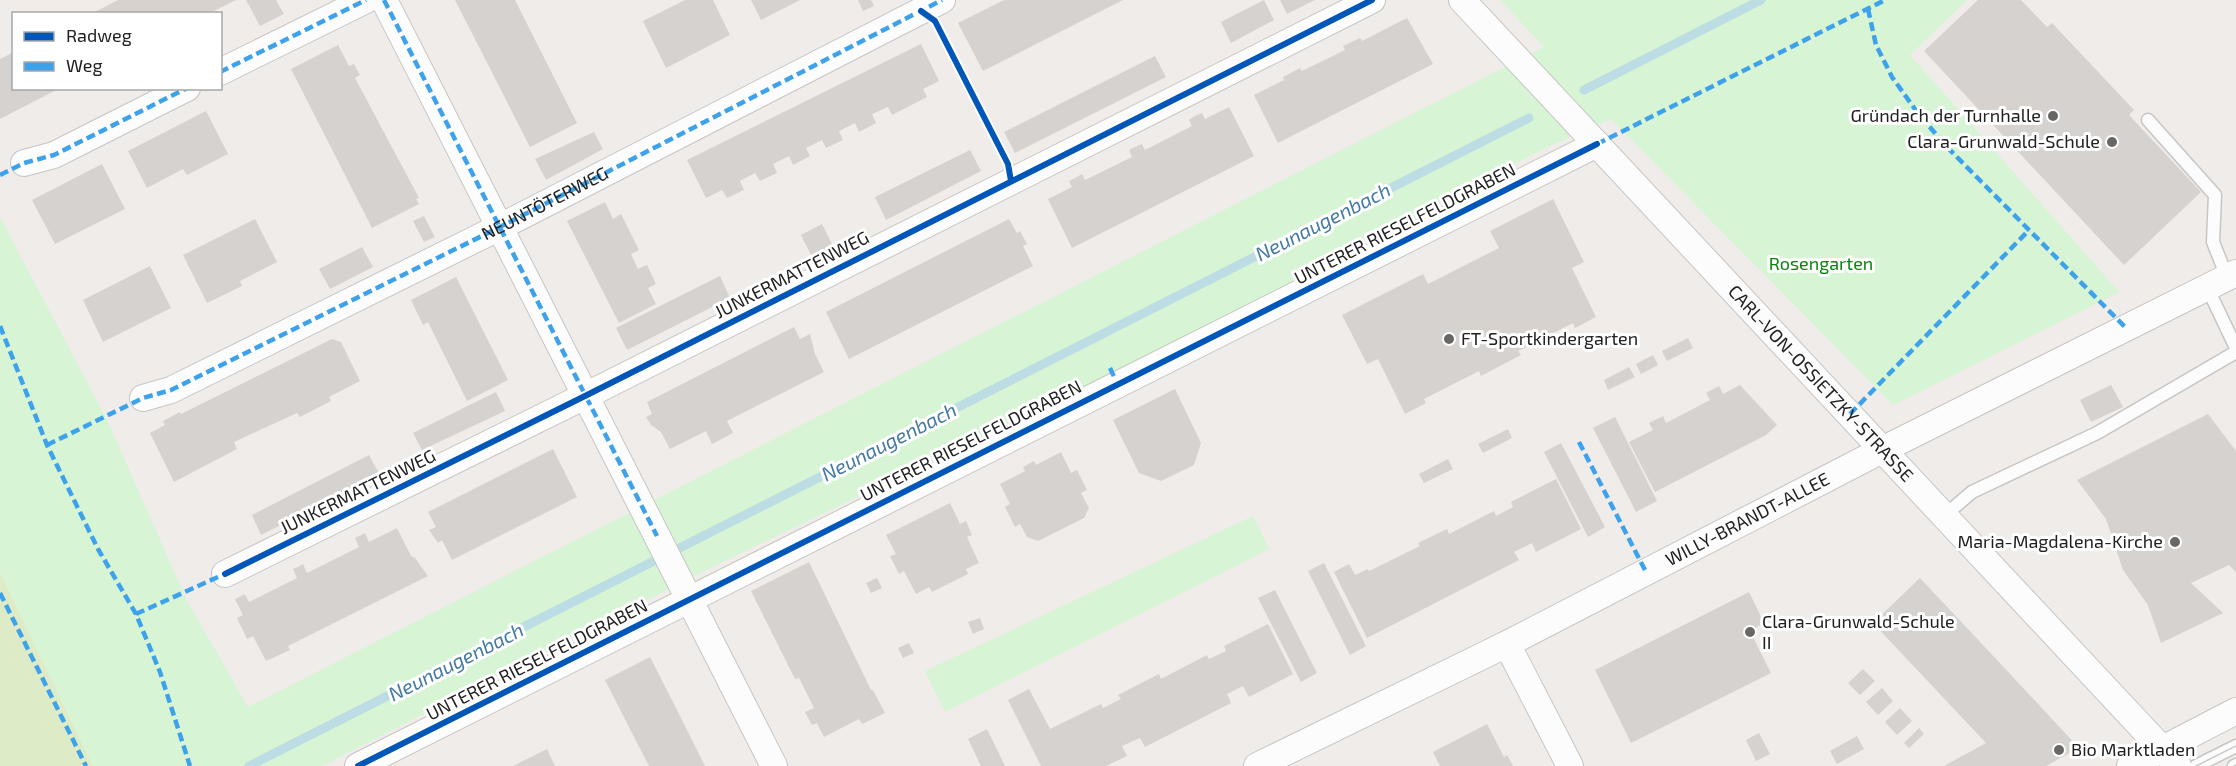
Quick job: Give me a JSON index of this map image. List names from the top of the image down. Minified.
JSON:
{"streets":{"street":["NEUNTÖTERWEG","UNTERER RIESELFELDGRABEN","JUNKERMATTENWEG","CARL-VON-OSSIETZKY-STRASSE","WILLY-BRANDT-ALLEE"]},"crossings":[["UNTERER RIESELFELDGRABEN","CARL-VON-OSSIETZKY-STRASSE"],["CARL-VON-OSSIETZKY-STRASSE","WILLY-BRANDT-ALLEE"]],"water":["Neunaugenbach"],"parks":["Rosengarten"],"places":["Gründach der Turnhalle","Clara-Grunwald-Schule","FT-Sportkindergarten","Maria-Magdalena-Kirche","Clara-Grunwald-Schule II","Bio Marktladen"],"legend":["Radweg","Weg"]}
